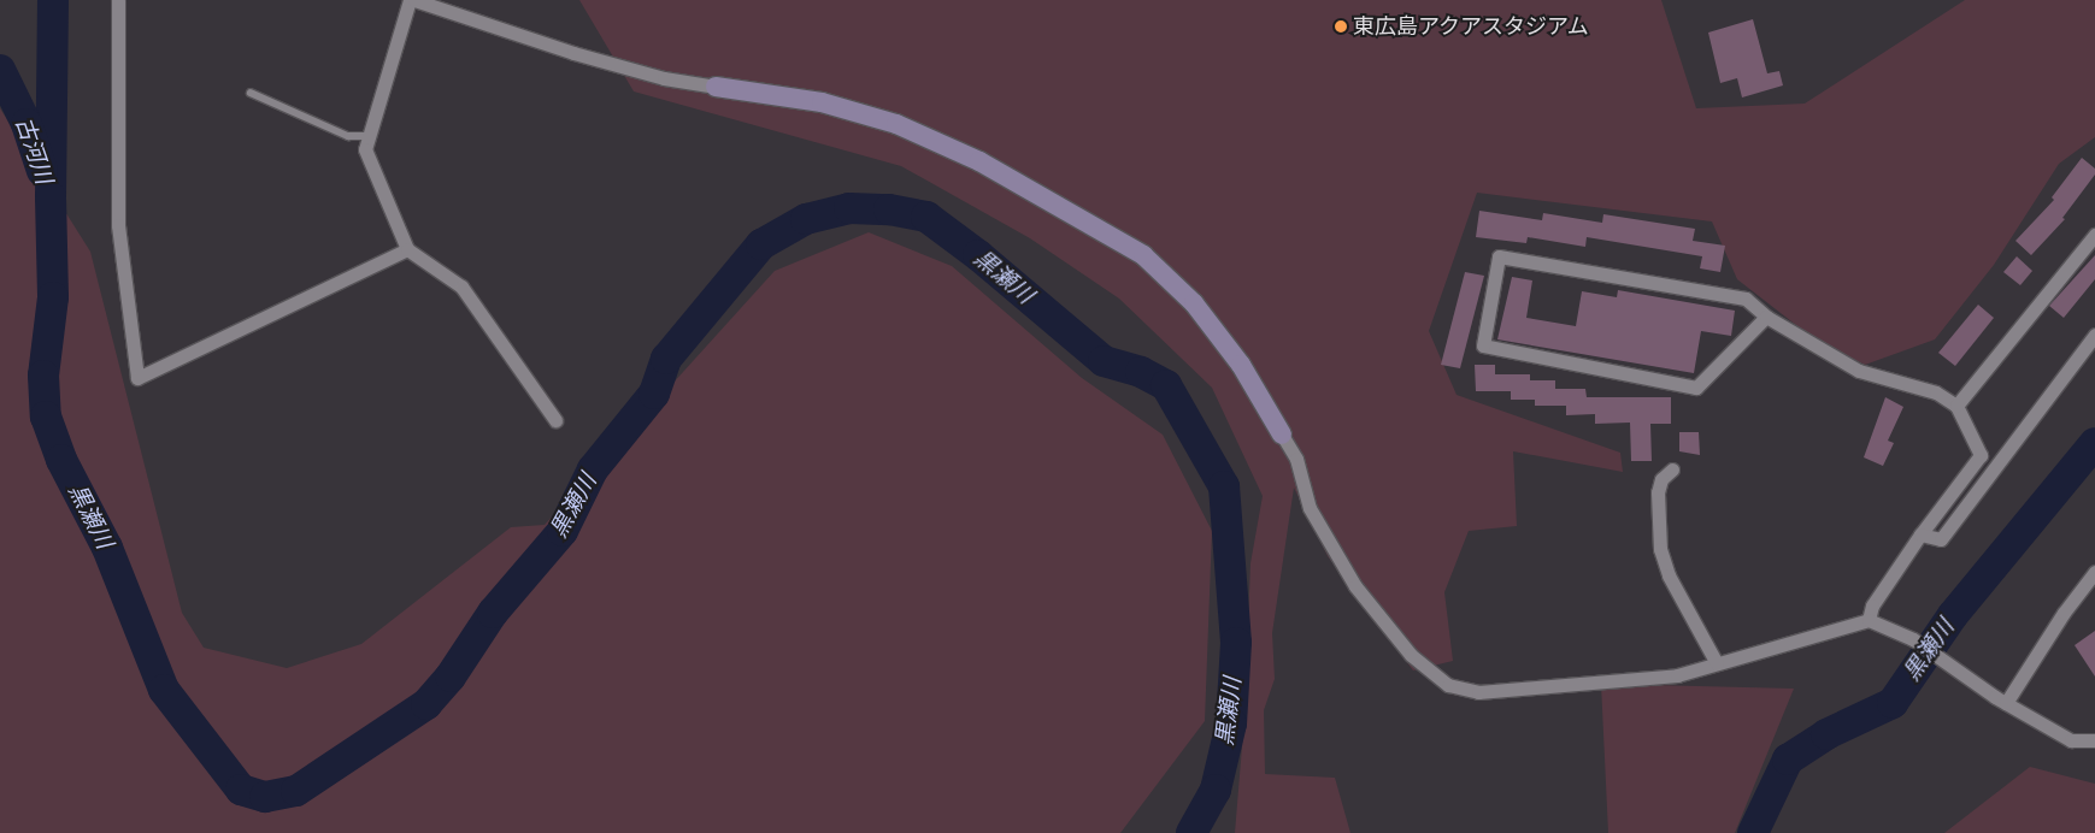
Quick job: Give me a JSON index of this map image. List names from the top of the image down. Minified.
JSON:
{"water":["古河川","黒瀬川"],"places":["東広島アクアスタジアム"]}
